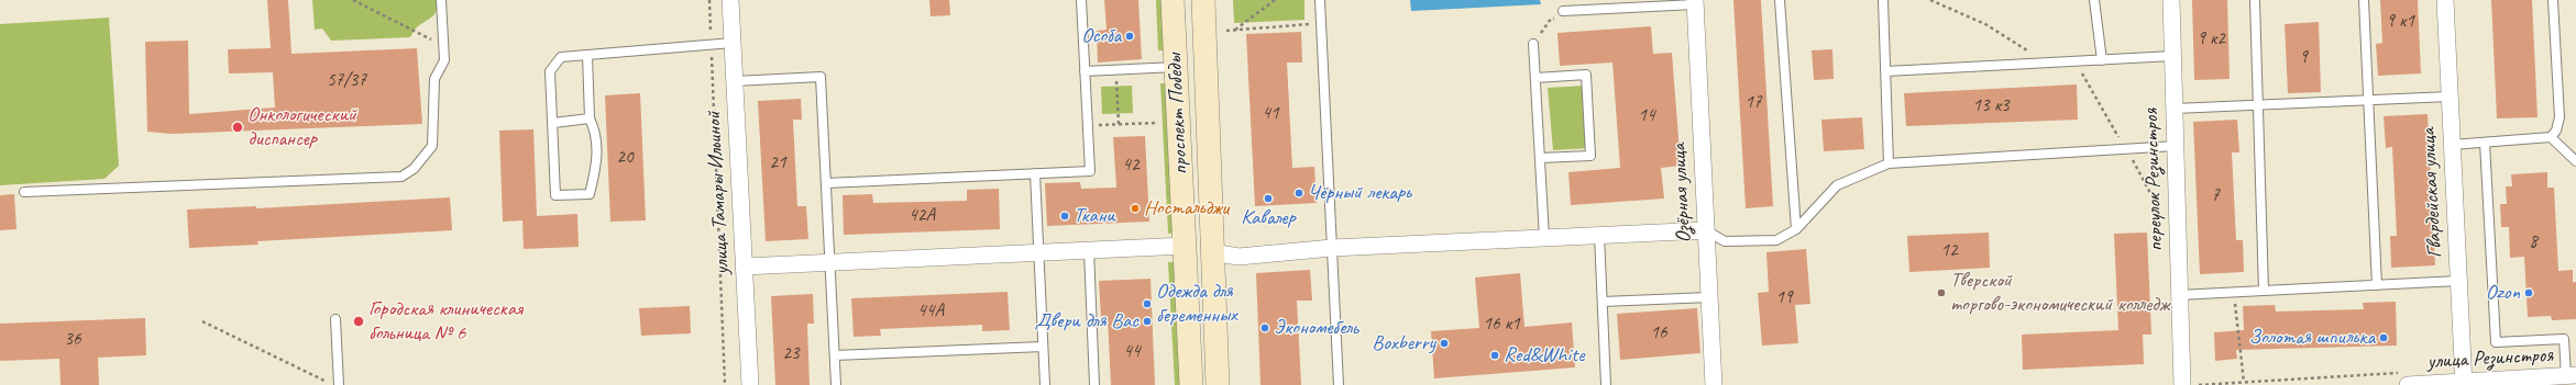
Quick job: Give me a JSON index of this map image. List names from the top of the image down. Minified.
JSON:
{"streets":{"main road":["проспект Победы"],"street":["переулок Резинстроя","улица Тамары Ильиной","Озёрная улица","Гвардейская улица","улица Резинстроя"]},"crossings":[["Гвардейская улица","улица Резинстроя"]],"places":["Особа","Онкологический диспансер","Чёрный лекарь","Кавалер","Ностальджи","Ткани","Тверской торгово-экономический колледж","Ozon","Одежда для беременных","Городская клиническая больница № 6","Двери для Вас","Экономебель","Золотая шпилька","Boxberry","Red&White"],"house_numbers":["9 к1","9 к2","9","57/37","17","13 к3","41","14","20","21","42","7","42А","8","12","19","44А","16 к1","16","36","44","23"]}
